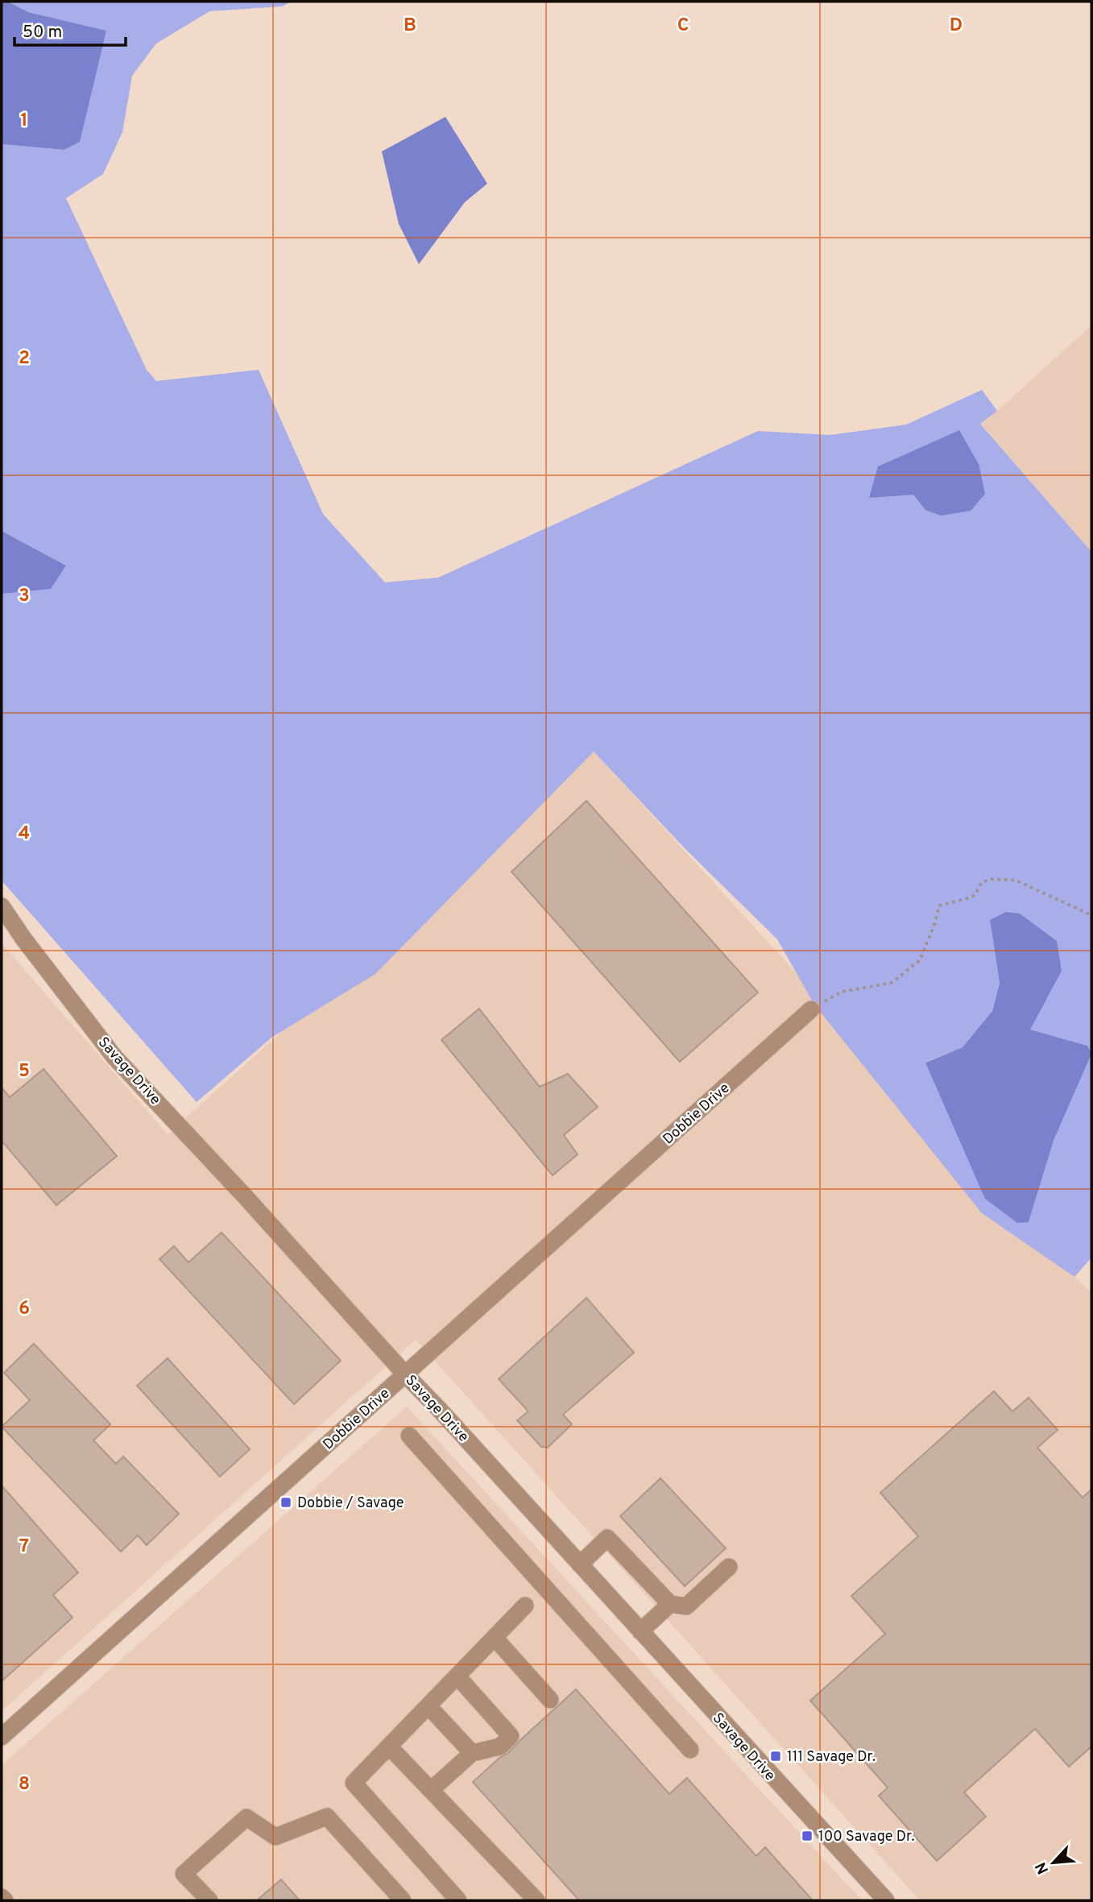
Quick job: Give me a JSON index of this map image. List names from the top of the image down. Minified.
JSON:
{"streets":{"street":["Savage Drive","Dobbie Drive"]},"crossings":[["Savage Drive","Dobbie Drive"]],"places":{"transit":["Dobbie / Savage","111 Savage Dr.","100 Savage Dr."]},"scale_bar":"50 m","north":"bottom left","grid":{"columns":["B","C","D"],"rows":["1","2","3","4","5","6","7","8"]}}
